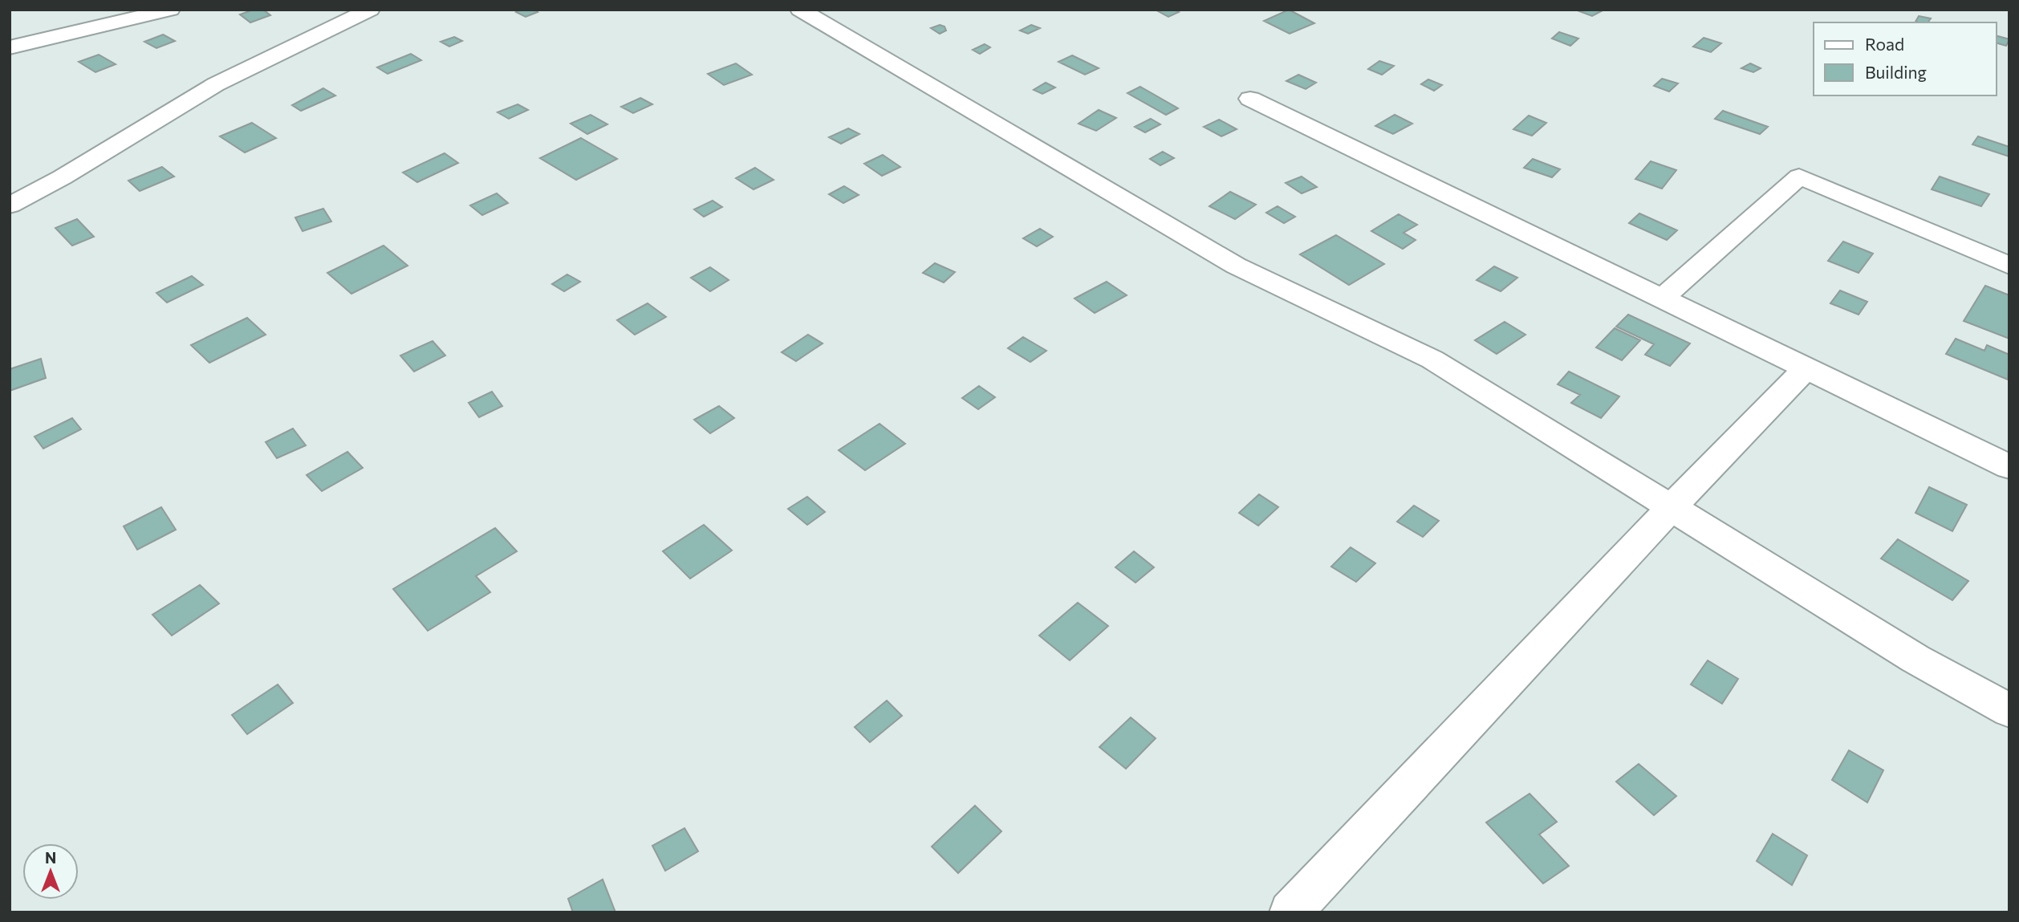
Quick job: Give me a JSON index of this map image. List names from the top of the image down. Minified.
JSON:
{"legend":["Road","Building"],"north":"top"}
